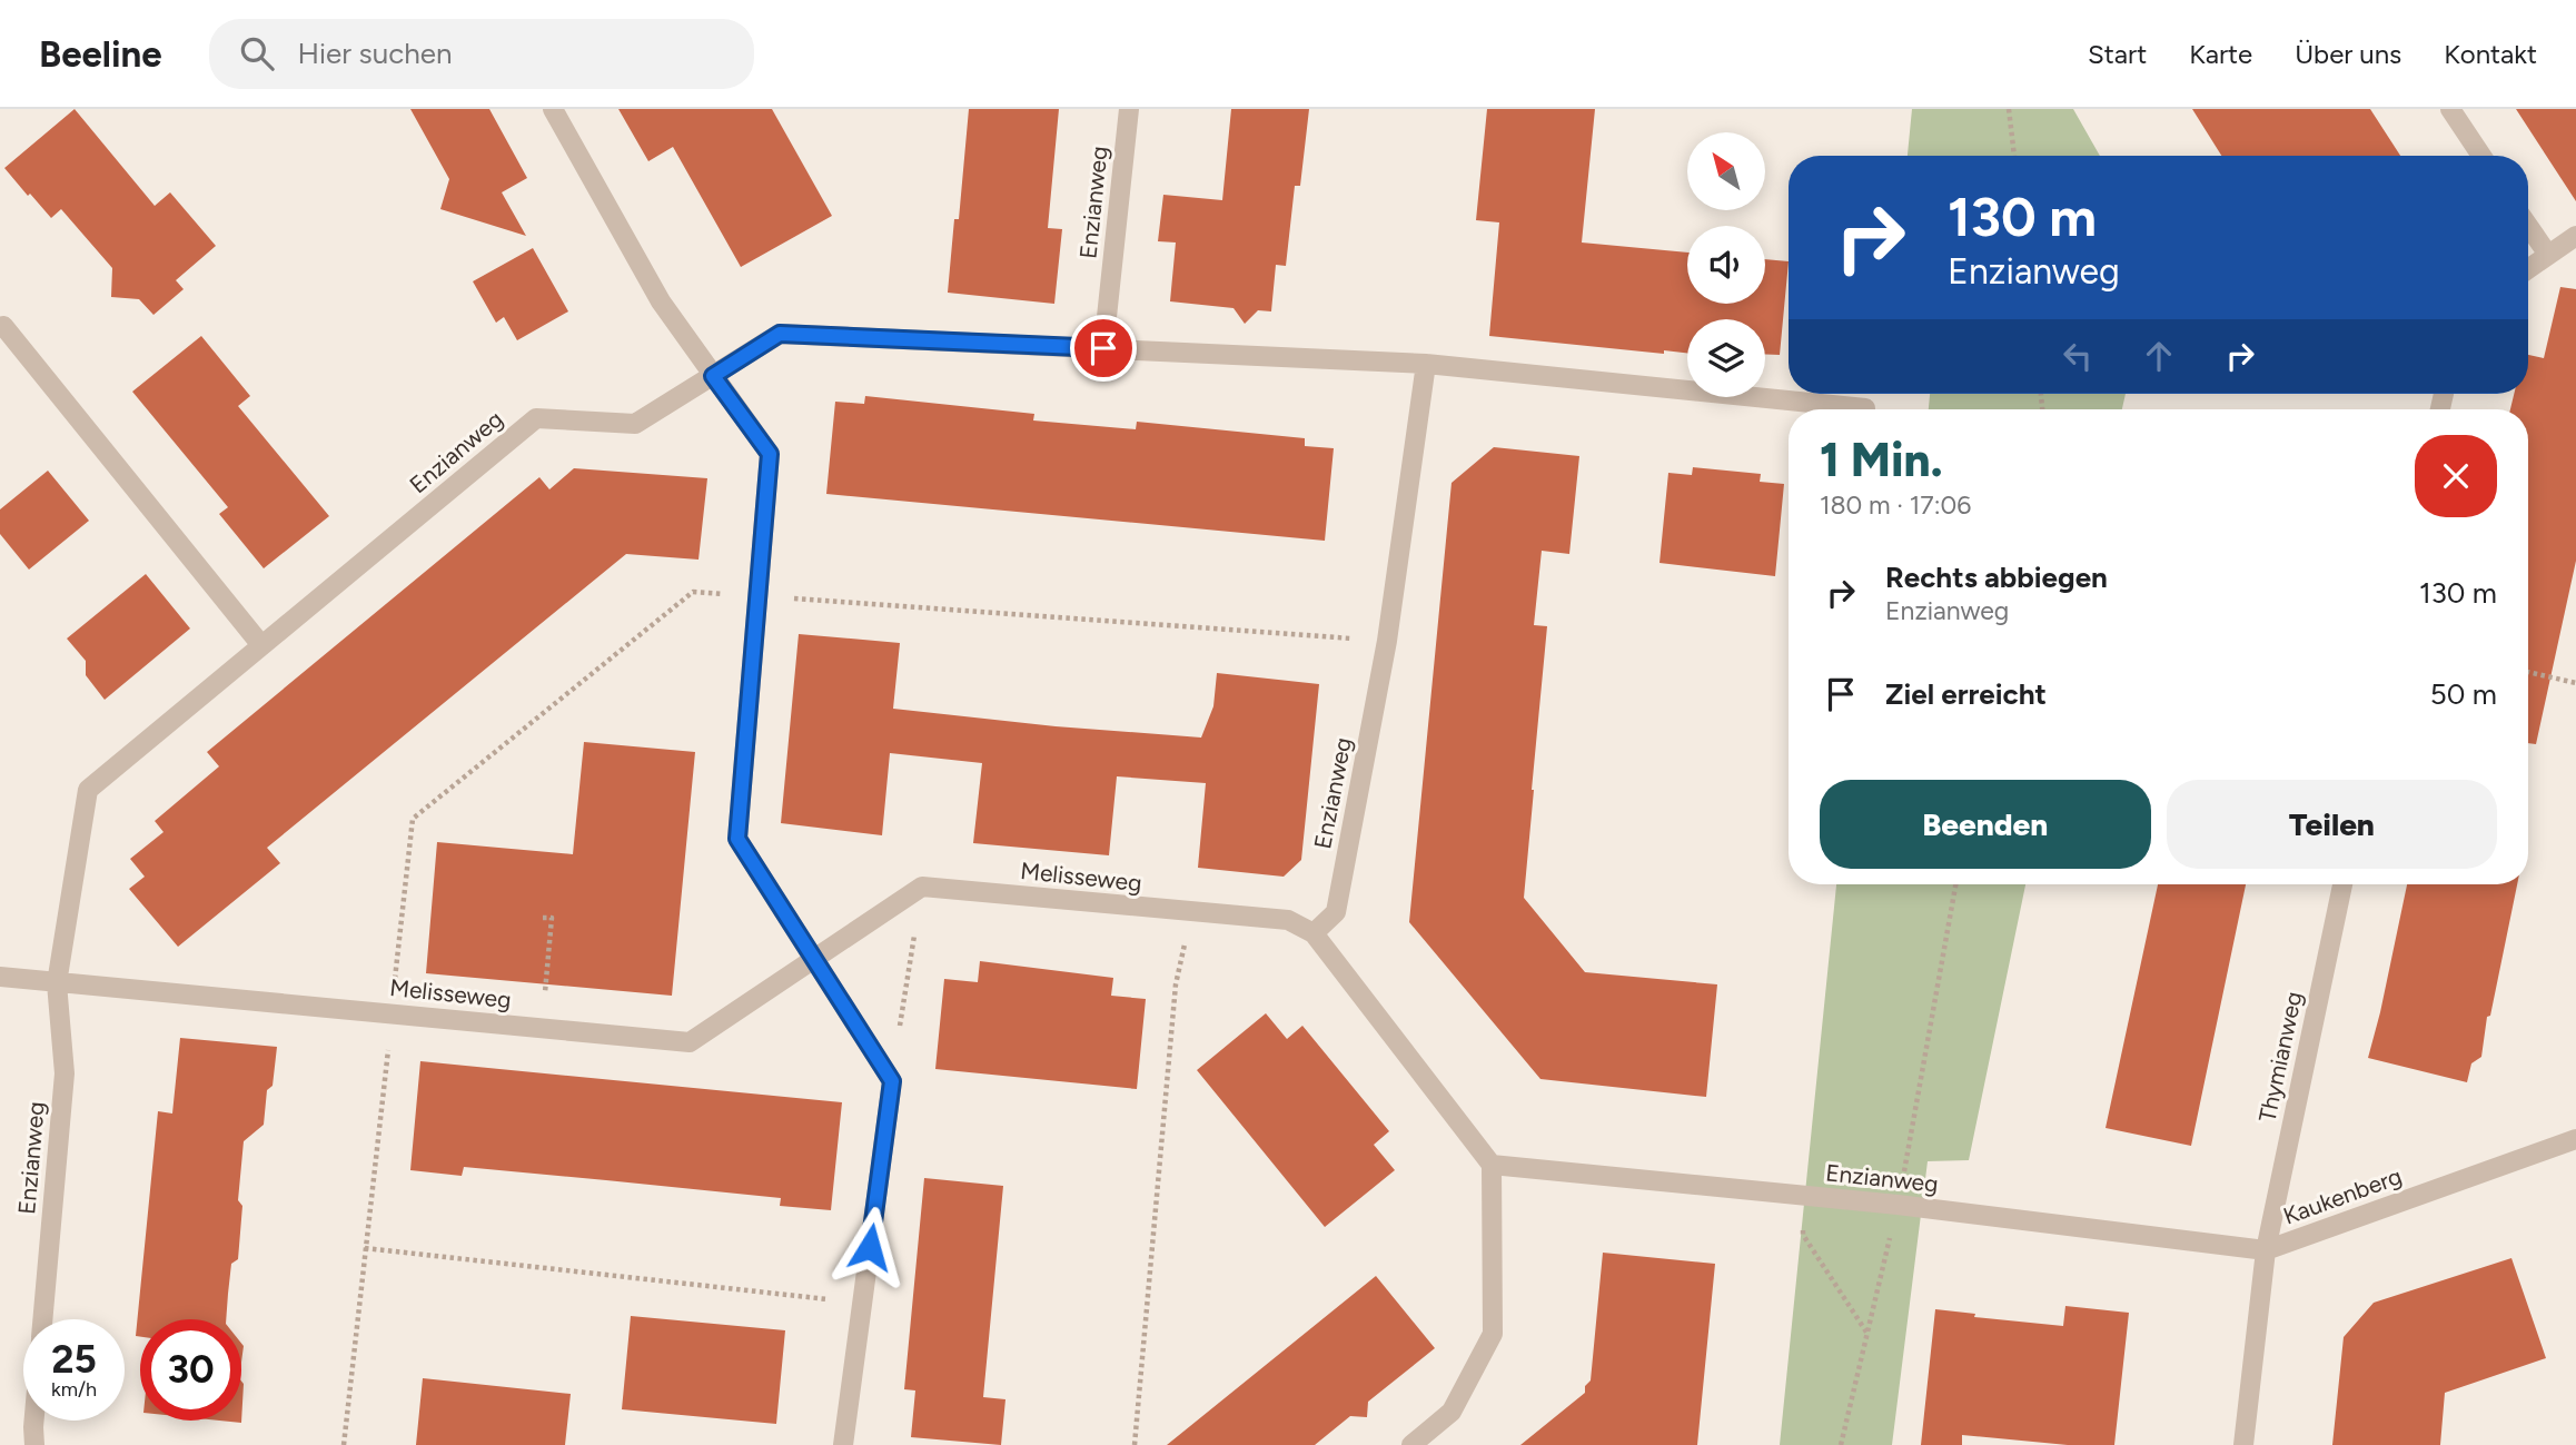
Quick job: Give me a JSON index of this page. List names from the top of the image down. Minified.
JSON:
{"streets":{"street":["Enzianweg","Melisseweg","Thymianweg","Kaukenberg"]},"crossings":[["Enzianweg","Melisseweg"],["Enzianweg","Thymianweg"],["Enzianweg","Kaukenberg"],["Thymianweg","Kaukenberg"]],"north":"top left","page":{"header":"Beeline","search":"Hier suchen","nav":["Start","Karte","Über uns","Kontakt"],"turn":["130 m","Enzianweg"],"heading":["1 Min.","180 m · 17:06"],"list":[{"name":"Rechts abbiegen","note":"Enzianweg","value":"130 m"},{"name":"Ziel erreicht","value":"50 m"}],"buttons":["Beenden","Teilen"],"speed":"25 km/h","limit":"30"}}
